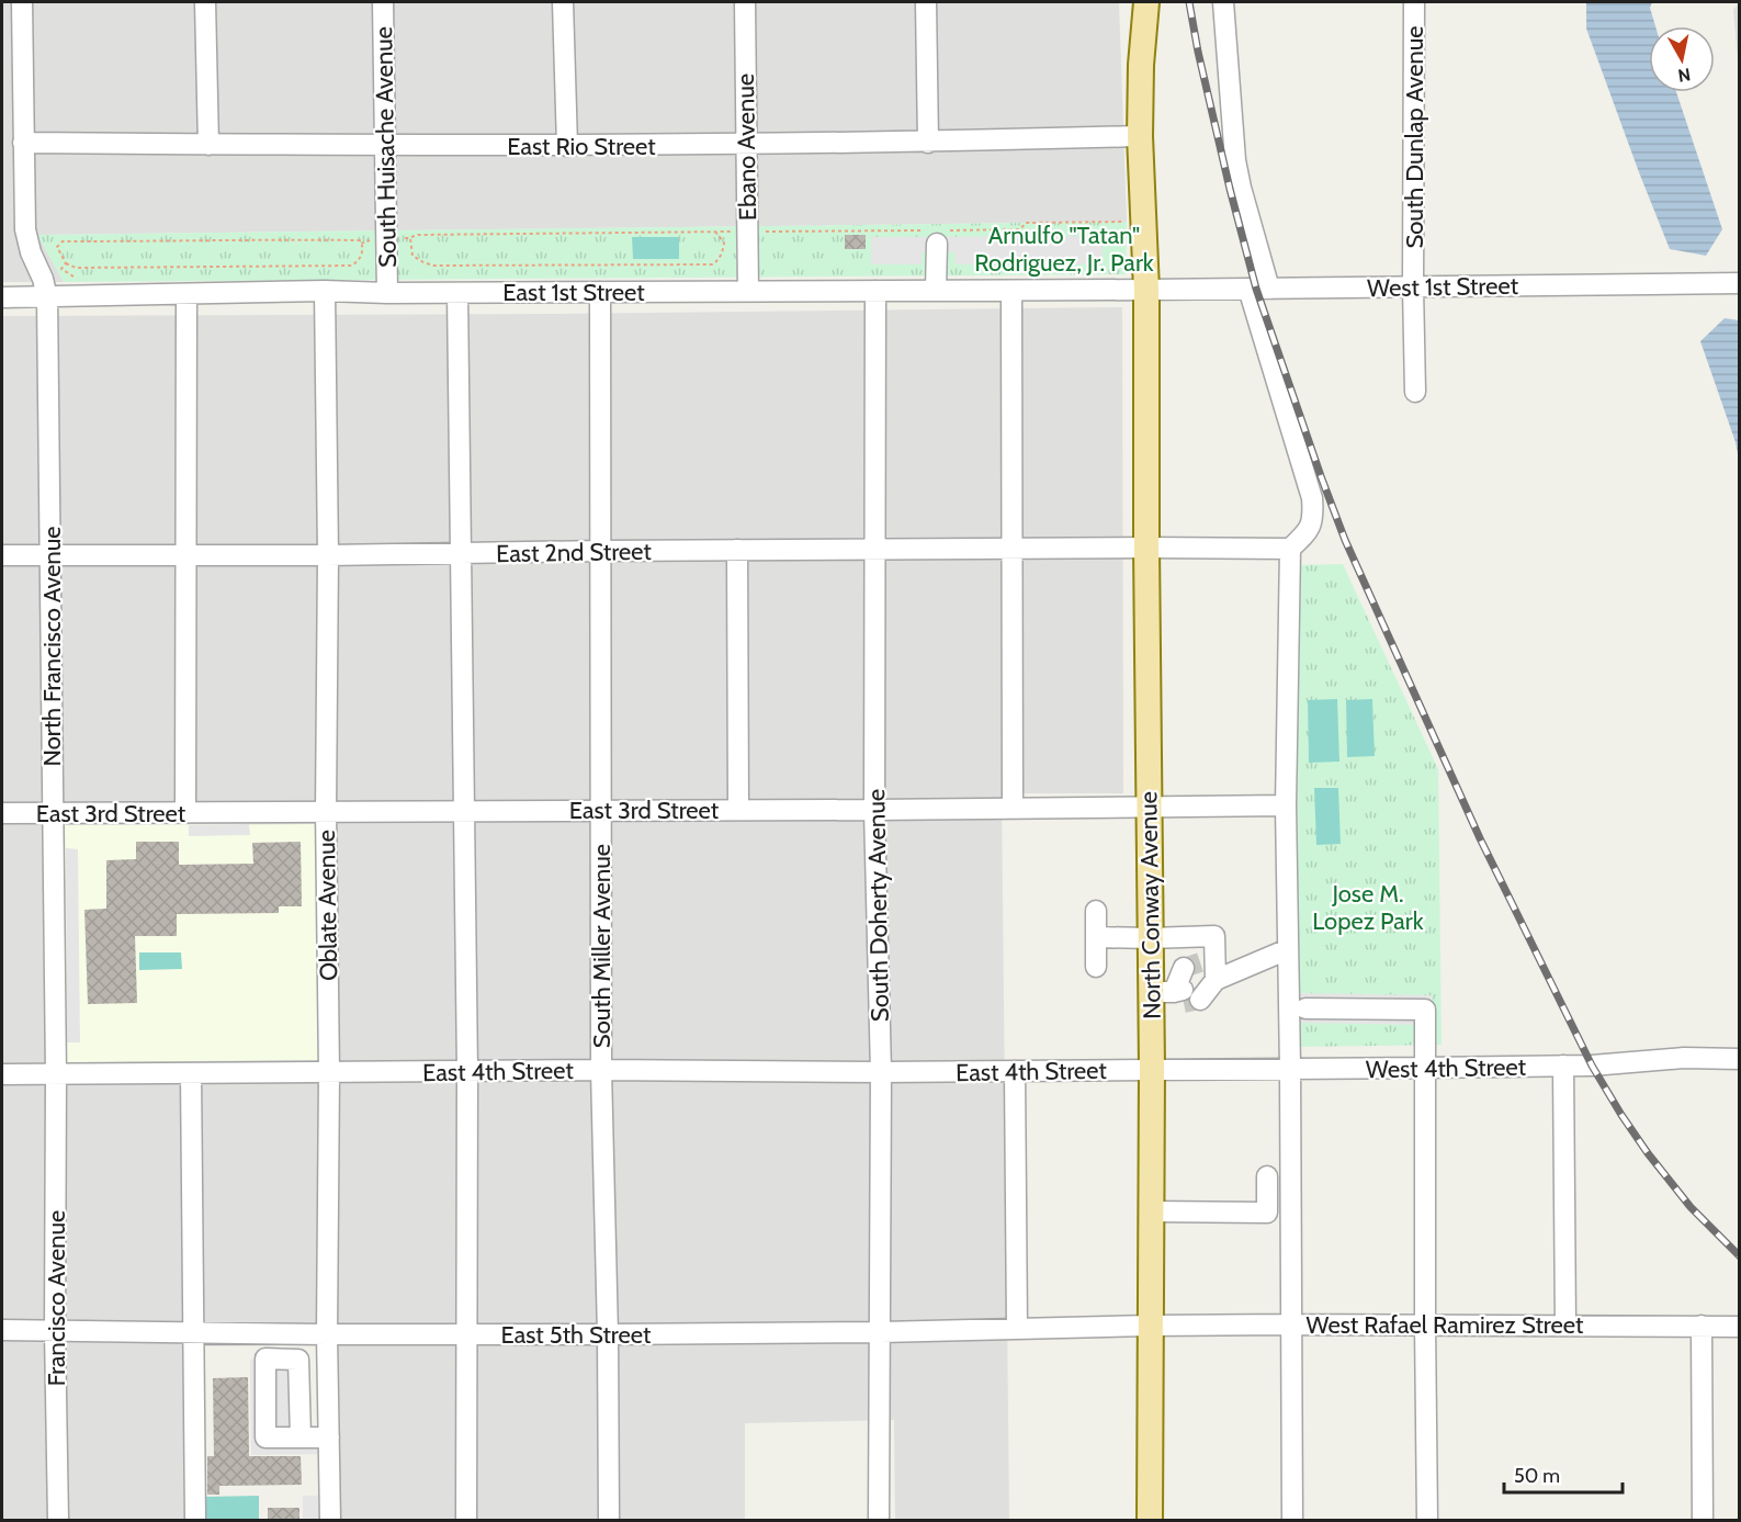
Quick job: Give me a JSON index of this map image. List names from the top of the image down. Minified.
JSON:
{"streets":{"main road":["North Conway Avenue"],"street":["South Dunlap Avenue","East Rio Street","South Huisache Avenue","Ebano Avenue","West 1st Street","East 1st Street","East 2nd Street","North Francisco Avenue","East 3rd Street","Oblate Avenue","South Doherty Avenue","South Miller Avenue","West 4th Street","East 4th Street","Francisco Avenue","West Rafael Ramirez Street","East 5th Street"]},"crossings":[["South Dunlap Avenue","West 1st Street"],["East Rio Street","South Huisache Avenue"],["East Rio Street","Ebano Avenue"],["East Rio Street","North Francisco Avenue"],["East Rio Street","North Conway Avenue"],["South Huisache Avenue","East 1st Street"],["Ebano Avenue","East 1st Street"],["West 1st Street","East 1st Street"],["West 1st Street","North Conway Avenue"],["East 1st Street","North Francisco Avenue"],["East 1st Street","Oblate Avenue"],["East 1st Street","South Doherty Avenue"],["East 1st Street","North Conway Avenue"],["East 1st Street","South Miller Avenue"],["East 2nd Street","North Francisco Avenue"],["East 2nd Street","Oblate Avenue"],["East 2nd Street","South Doherty Avenue"],["East 2nd Street","North Conway Avenue"],["East 2nd Street","South Miller Avenue"],["North Francisco Avenue","East 3rd Street"],["North Francisco Avenue","East 4th Street"],["North Francisco Avenue","Francisco Avenue"],["East 3rd Street","Oblate Avenue"],["East 3rd Street","South Doherty Avenue"],["East 3rd Street","North Conway Avenue"],["East 3rd Street","South Miller Avenue"],["Oblate Avenue","East 4th Street"],["Oblate Avenue","East 5th Street"],["South Doherty Avenue","East 4th Street"],["South Doherty Avenue","East 5th Street"],["North Conway Avenue","West 4th Street"],["North Conway Avenue","East 4th Street"],["North Conway Avenue","West Rafael Ramirez Street"],["North Conway Avenue","East 5th Street"],["South Miller Avenue","East 4th Street"],["South Miller Avenue","East 5th Street"],["West 4th Street","East 4th Street"],["East 4th Street","Francisco Avenue"],["Francisco Avenue","East 5th Street"],["West Rafael Ramirez Street","East 5th Street"]],"parks":["Arnulfo \"Tatan\" Rodriguez, Jr. Park","Jose M. Lopez Park"],"scale_bar":"50 m","north":"bottom"}
